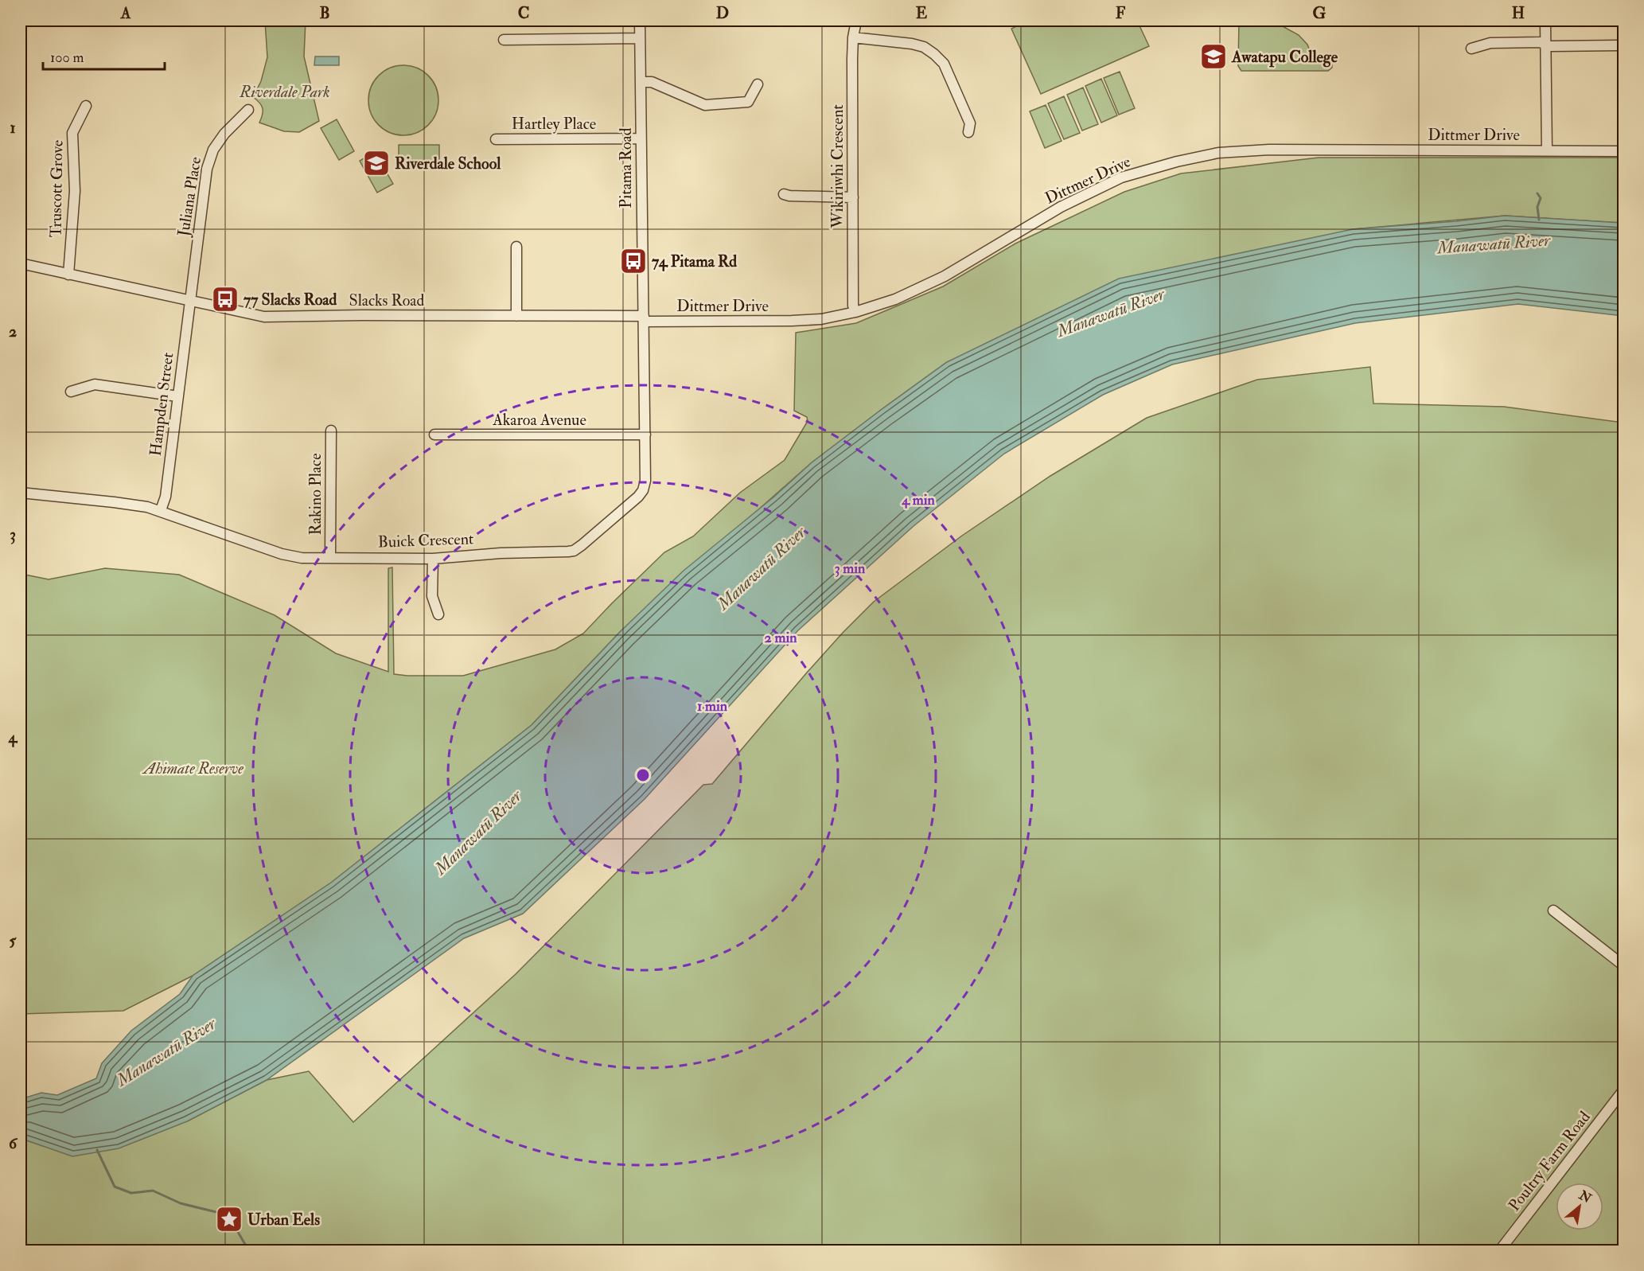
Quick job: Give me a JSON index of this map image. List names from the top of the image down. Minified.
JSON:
{"streets":{"street":["Hartley Place","Dittmer Drive","Wikiriwhi Crescent","Pitama Road","Truscott Grove","Juliana Place","Slacks Road","Hampden Street","Akaroa Avenue","Rakino Place","Buick Crescent","Poultry Farm Road"]},"crossings":[["Hartley Place","Pitama Road"],["Dittmer Drive","Wikiriwhi Crescent"],["Dittmer Drive","Pitama Road"],["Dittmer Drive","Slacks Road"],["Dittmer Drive","Buick Crescent"],["Pitama Road","Slacks Road"],["Pitama Road","Buick Crescent"],["Truscott Grove","Slacks Road"],["Juliana Place","Slacks Road"],["Juliana Place","Hampden Street"],["Slacks Road","Hampden Street"],["Slacks Road","Buick Crescent"],["Hampden Street","Buick Crescent"],["Akaroa Avenue","Buick Crescent"],["Rakino Place","Buick Crescent"]],"water":["Manawatū River"],"parks":["Riverdale Park","Ahimate Reserve"],"places":{"school or university":["Awatapu College","Riverdale School"],"bus stop":["74 Pitama Rd","77 Slacks Road"],"place":["Urban Eels"]},"scale_bar":"100 m","north":"top right","grid":{"columns":["A","B","C","D","E","F","G","H"],"rows":["1","2","3","4","5","6"]},"rings":["4 min","3 min","2 min","1 min"]}
